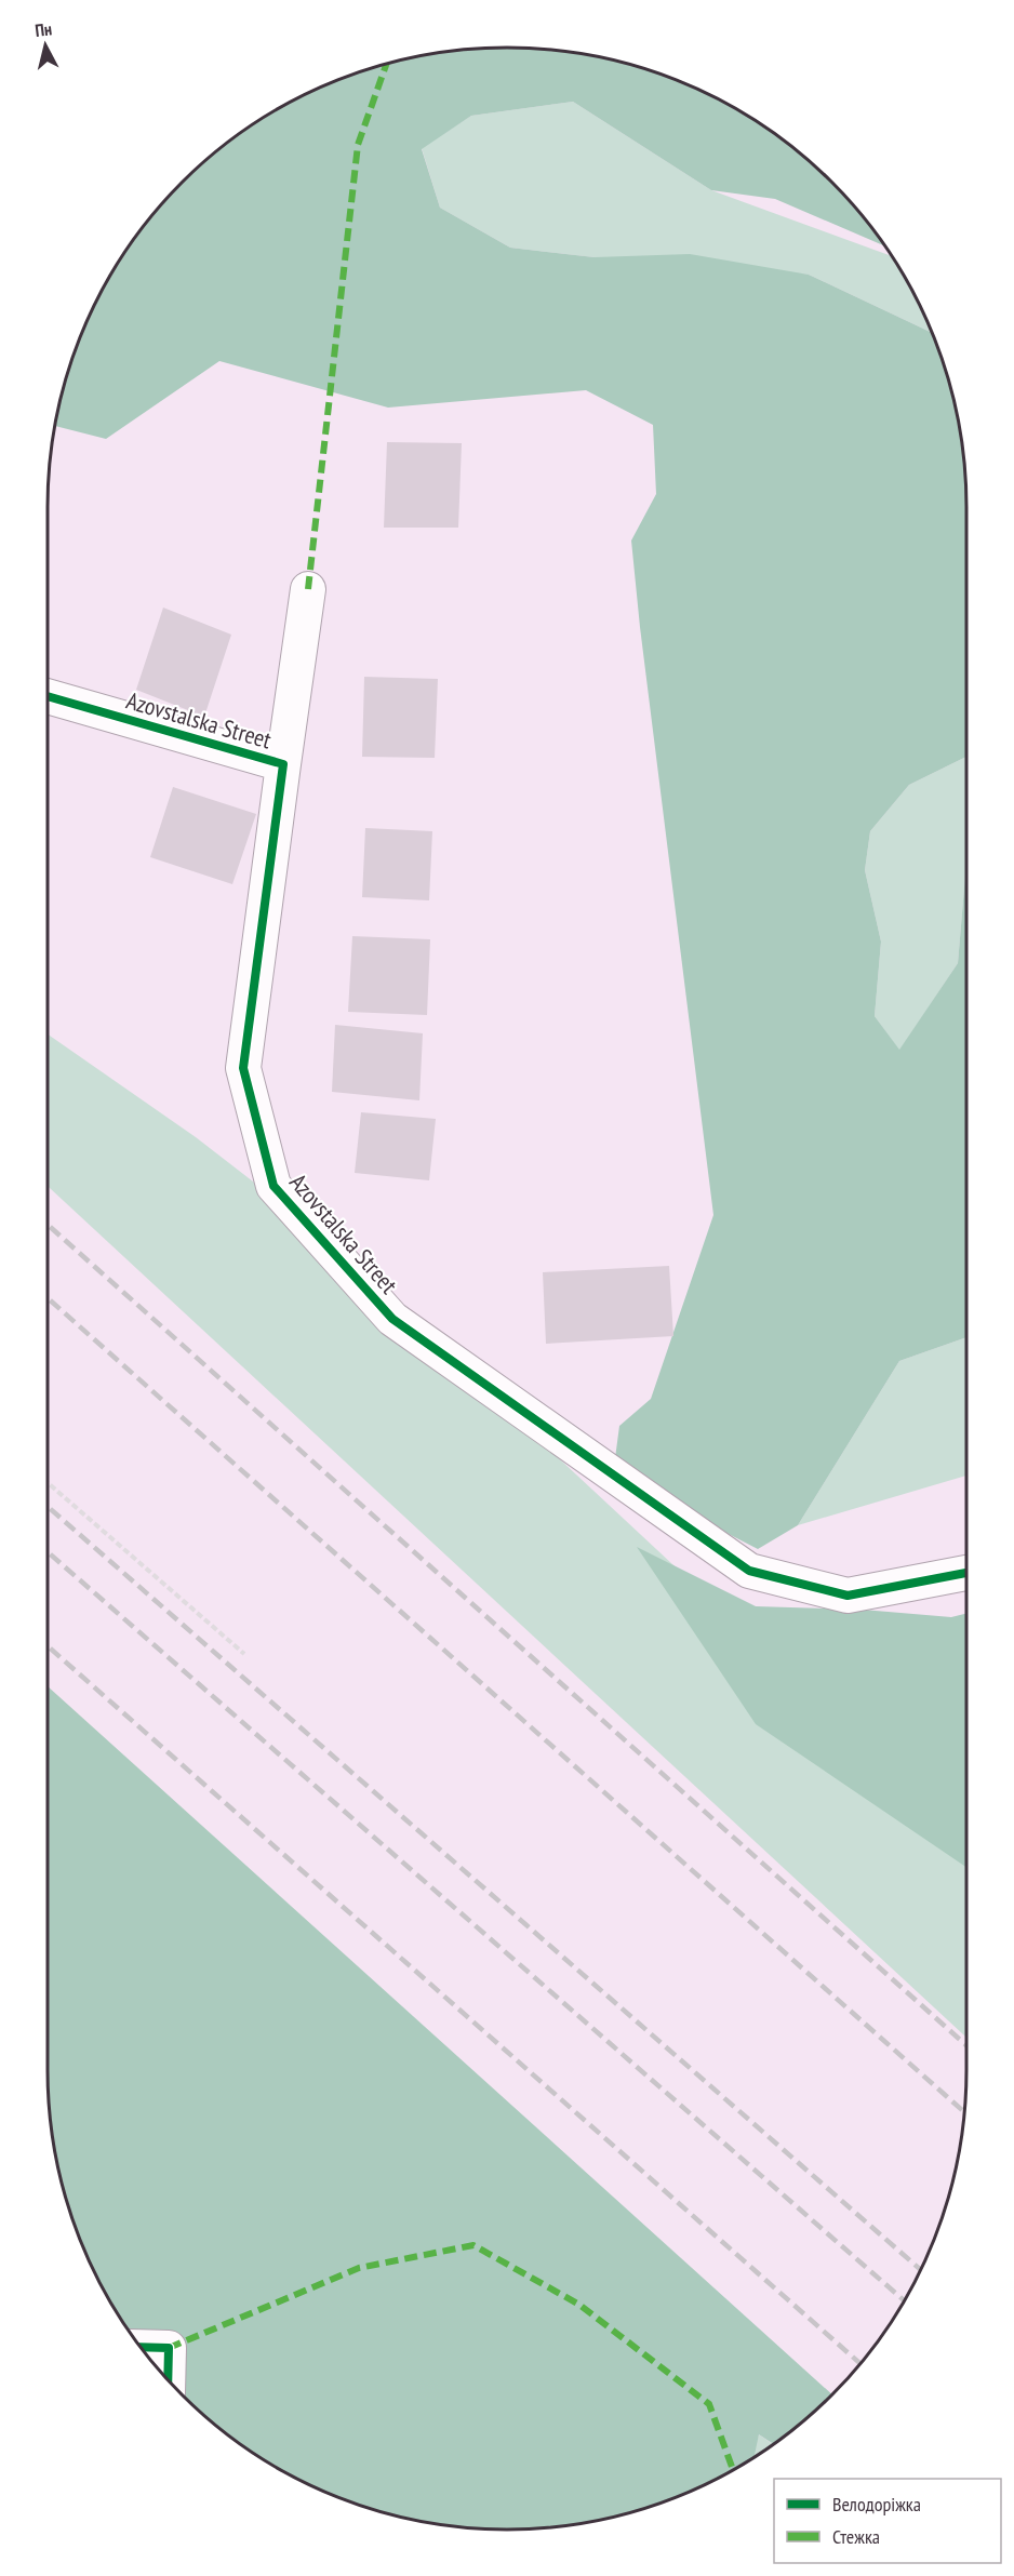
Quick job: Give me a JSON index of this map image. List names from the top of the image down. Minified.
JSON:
{"streets":{"street":["Azovstalska Street"]},"legend":["Велодоріжка","Стежка"],"north":"top"}
